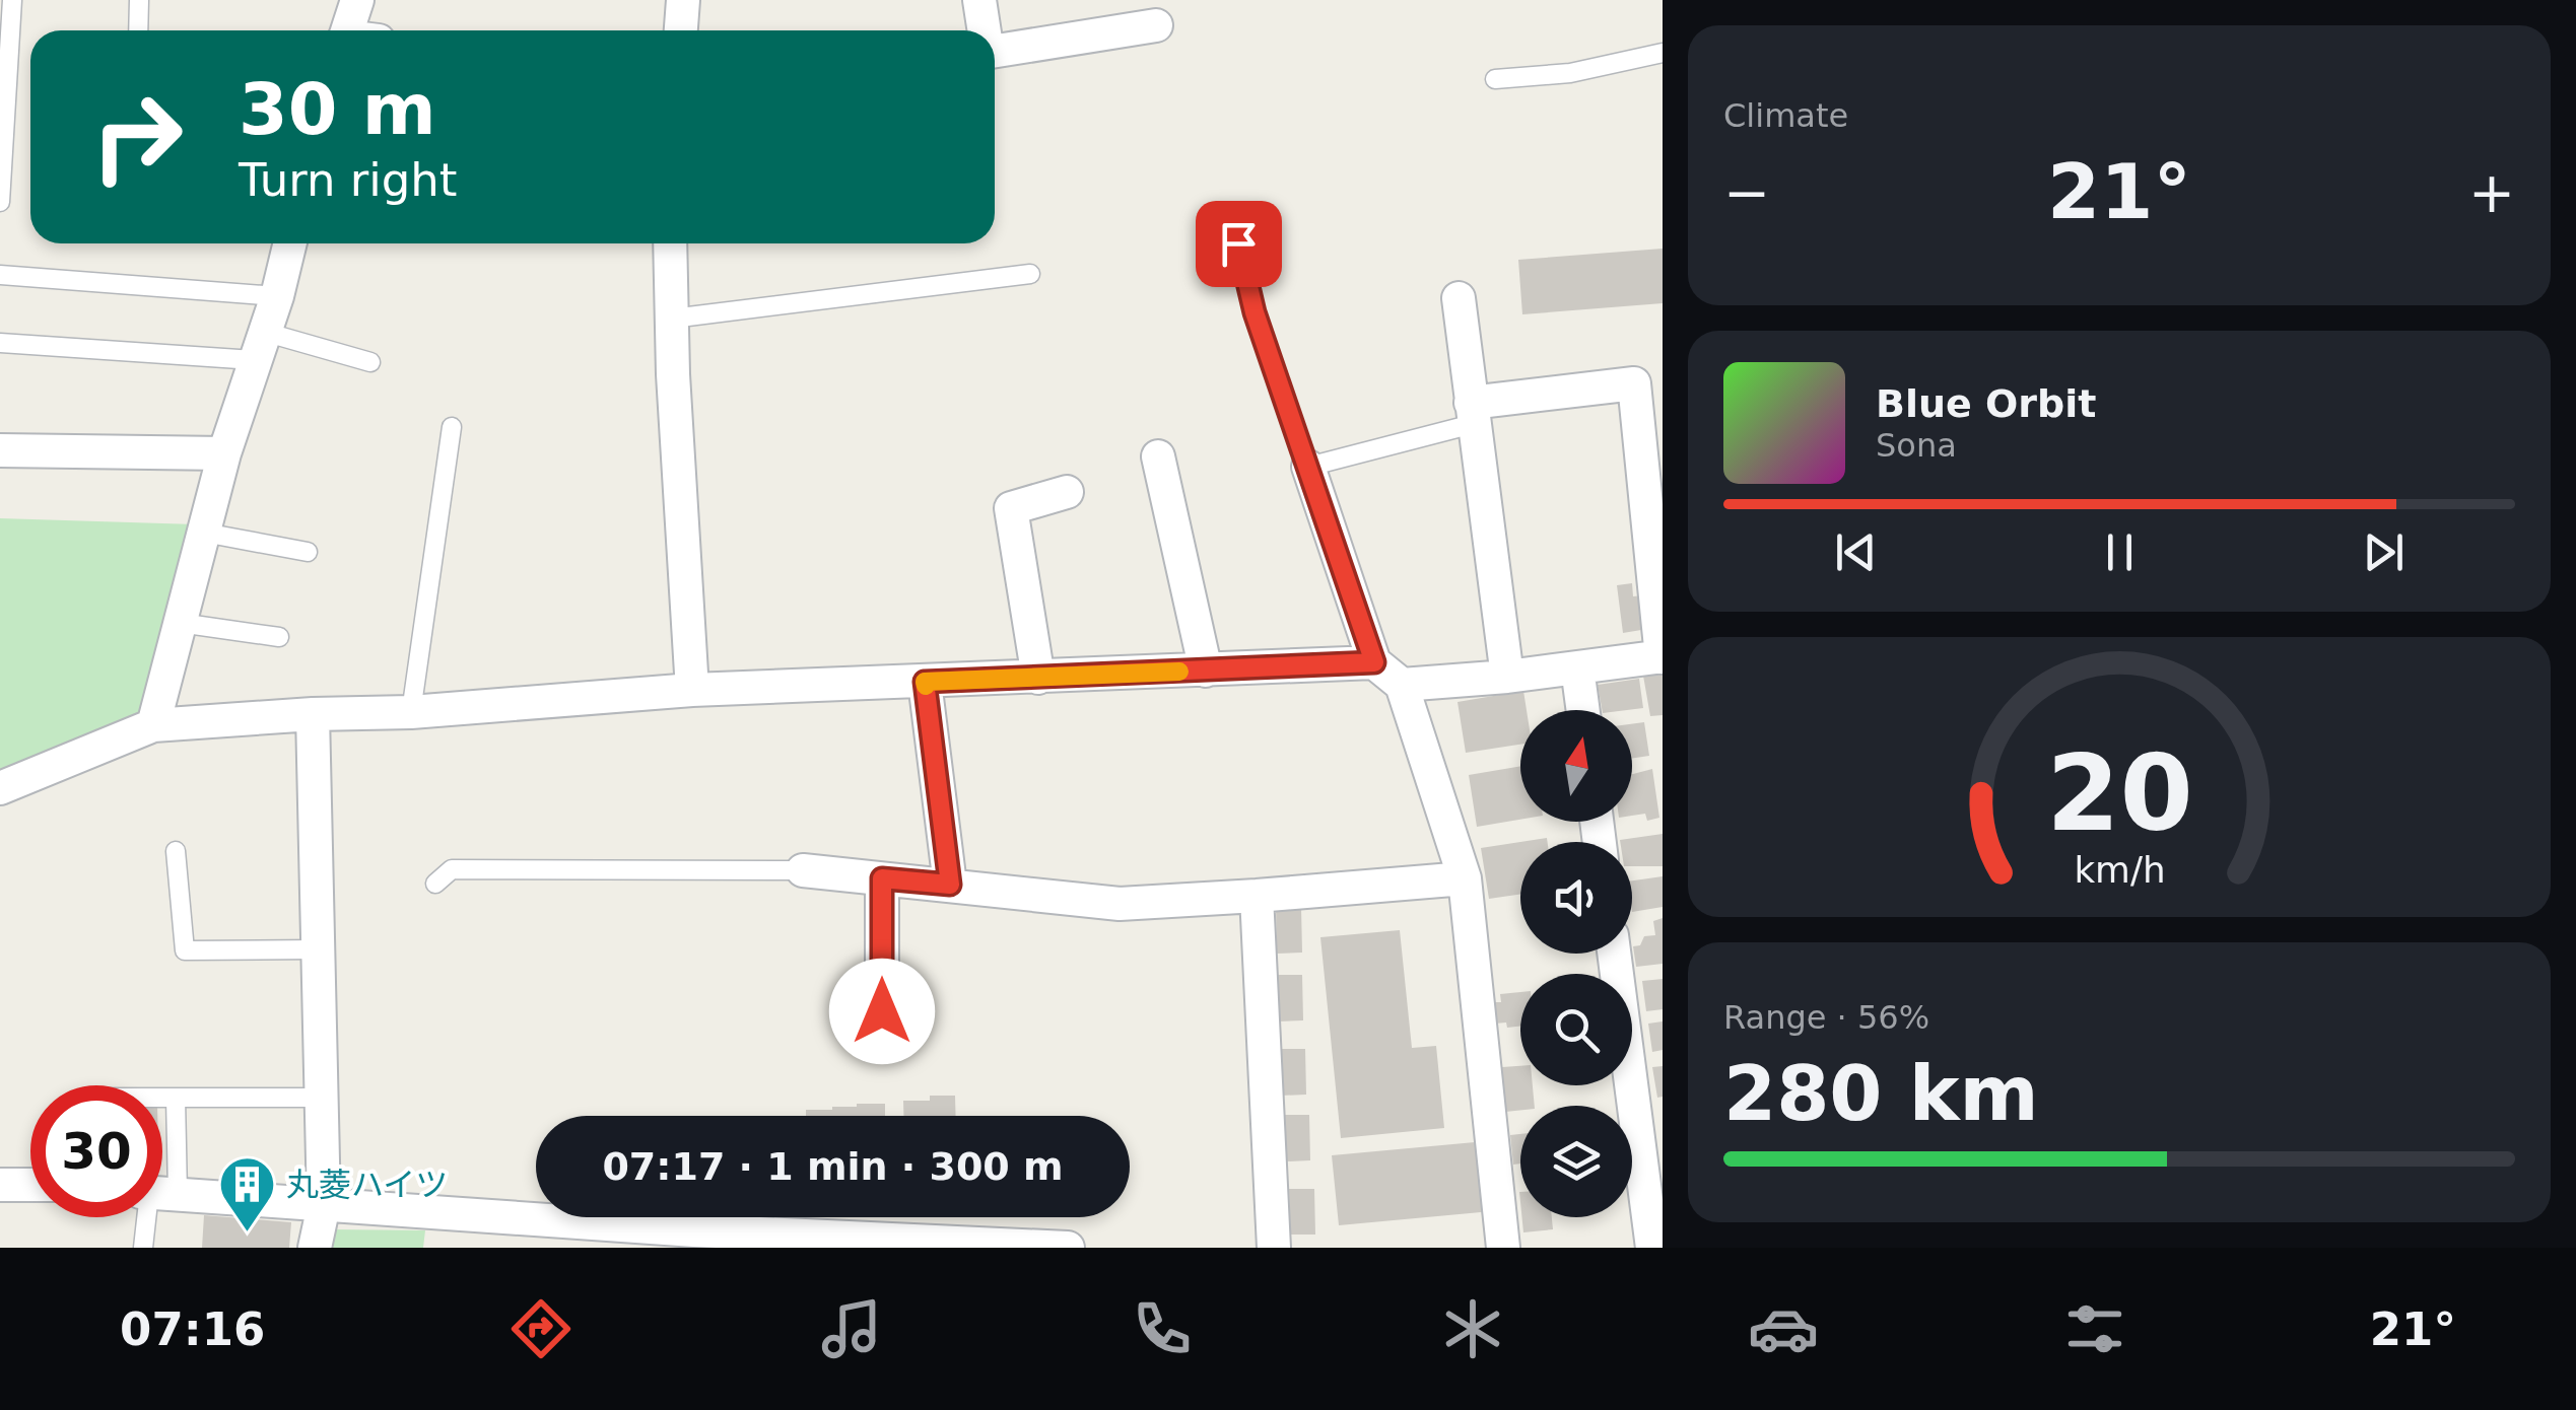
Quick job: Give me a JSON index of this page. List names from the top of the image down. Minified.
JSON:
{"places":{"building":["丸菱ハイツ"]},"north":"top","page":{"tile":["Climate",["Range · 56%","280 km"]],"turn":["30 m","Turn right"],"heat":["−","21°","+"],"song":["Blue Orbit","Sona"],"limit":"30","trip":"07:17 · 1 min · 300 m","tabs":["07:16","21°"],"gauge":["20","km/h"]}}
